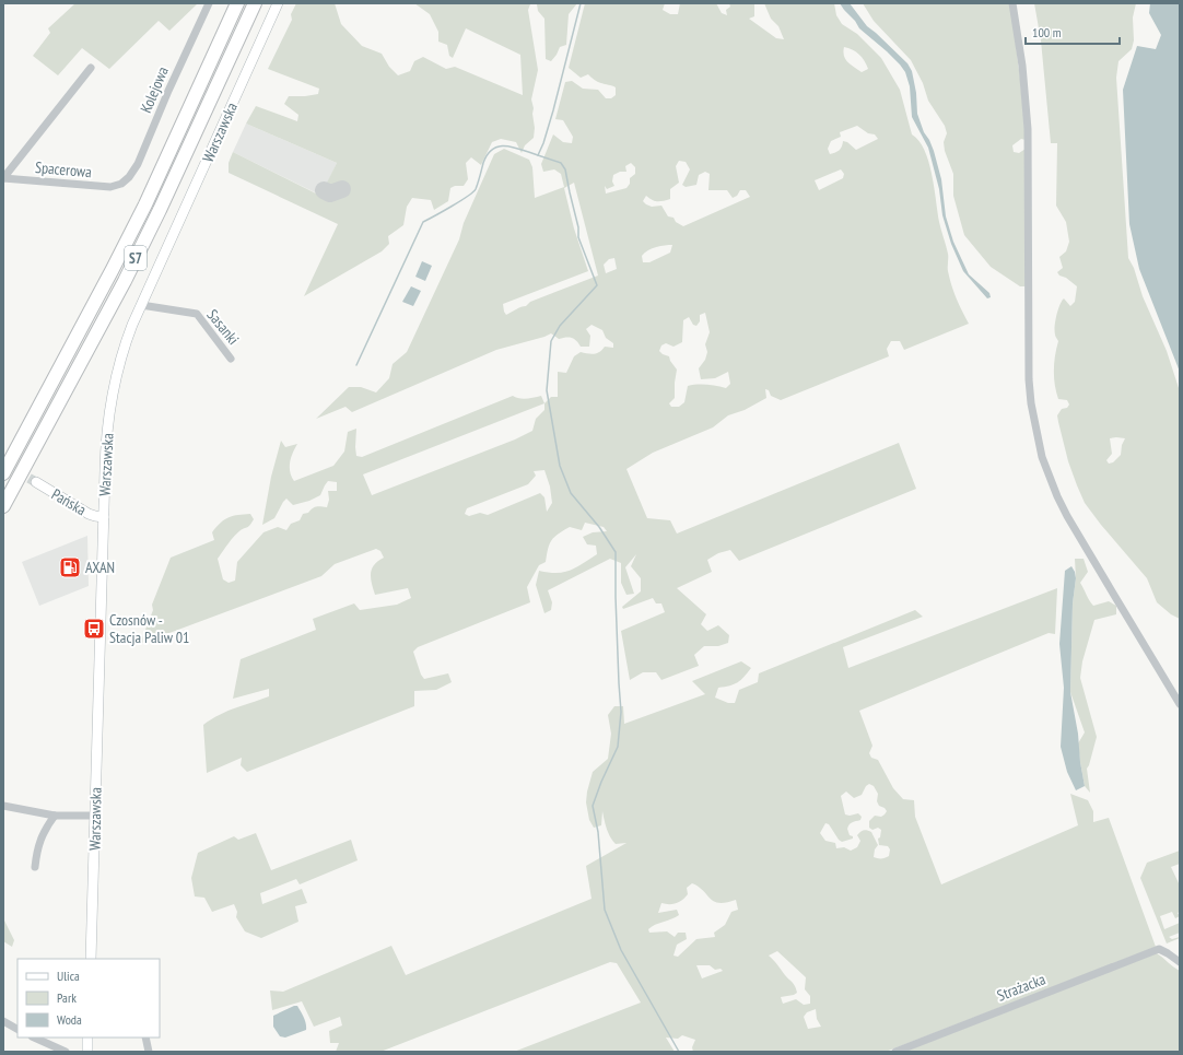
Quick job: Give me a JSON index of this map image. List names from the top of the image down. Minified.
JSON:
{"streets":{"highway":["S7"],"street":["Kolejowa","Warszawska","Spacerowa","Sasanki","Pańska","Strażacka"]},"crossings":[["Kolejowa","Spacerowa"],["Warszawska","Sasanki"],["Warszawska","Pańska"]],"places":{"fuel station":["AXAN"],"bus stop":["Czosnów - Stacja Paliw 01"]},"legend":["Ulica","Park","Woda"],"scale_bar":"100 m"}
